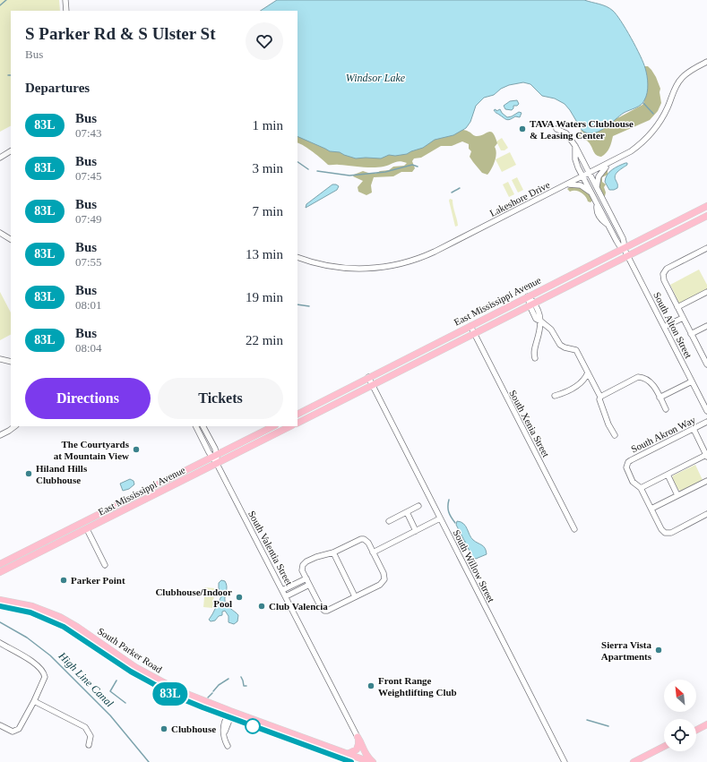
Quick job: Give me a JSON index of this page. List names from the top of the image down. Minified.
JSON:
{"streets":{"main road":["East Mississippi Avenue","South Parker Road"],"street":["Lakeshore Drive","South Alton Street","South Xenia Street","South Akron Way","South Valentia Street","South Willow Street"]},"crossings":[["Lakeshore Drive","South Alton Street"],["East Mississippi Avenue","South Alton Street"],["East Mississippi Avenue","South Xenia Street"],["East Mississippi Avenue","South Valentia Street"],["East Mississippi Avenue","South Willow Street"]],"water":["Windsor Lake","High Line Canal"],"places":["TAVA Waters Clubhouse & Leasing Center","The Courtyards at Mountain View","Hiland Hills Clubhouse","Parker Point","Clubhouse/Indoor Pool","Club Valencia","Sierra Vista Apartments","Front Range Weightlifting Club","Clubhouse"],"lines":["bus line 83L"],"north":"top left","page":{"on_map":"83L","heading":[["S Parker Rd & S Ulster St","Bus"],"Departures"],"list":[{"mark":"83L","name":"Bus","note":"07:43","value":"1 min"},{"mark":"83L","name":"Bus","note":"07:45","value":"3 min"},{"mark":"83L","name":"Bus","note":"07:49","value":"7 min"},{"mark":"83L","name":"Bus","note":"07:55","value":"13 min"},{"mark":"83L","name":"Bus","note":"08:01","value":"19 min"},{"mark":"83L","name":"Bus","note":"08:04","value":"22 min"}],"buttons":["Directions","Tickets"]}}
